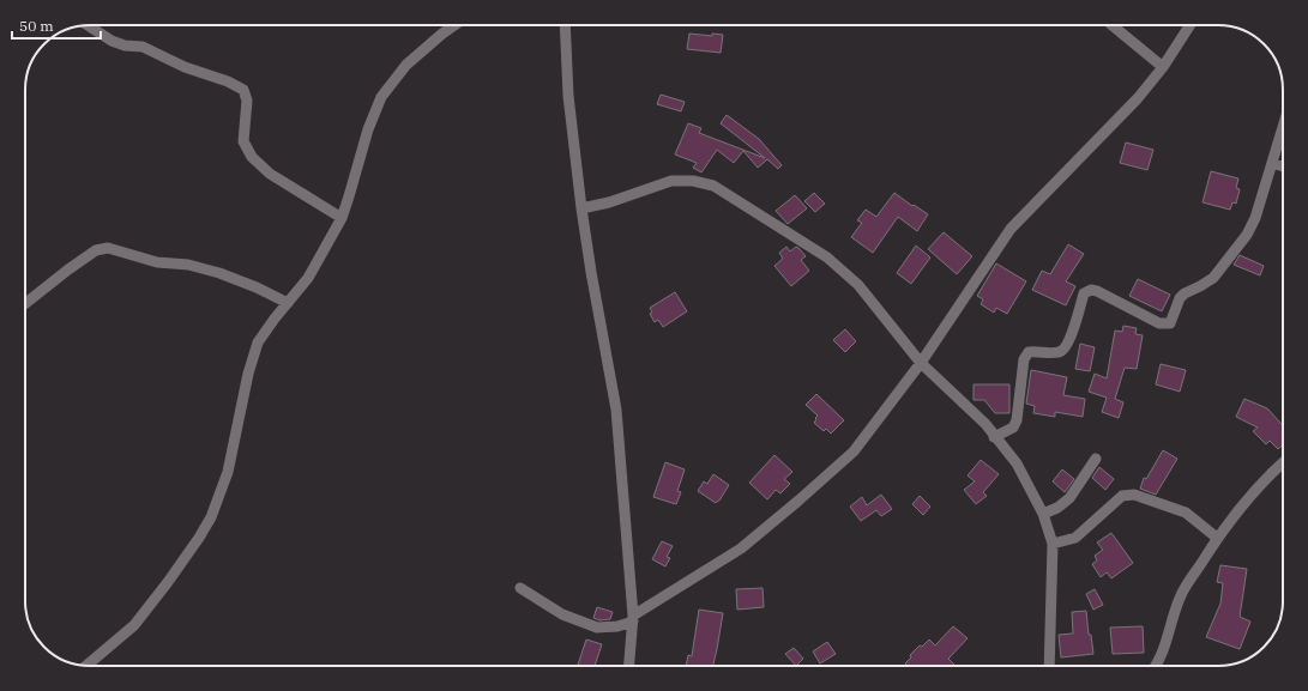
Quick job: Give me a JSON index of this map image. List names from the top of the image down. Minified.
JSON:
{"scale_bar":"50 m"}
